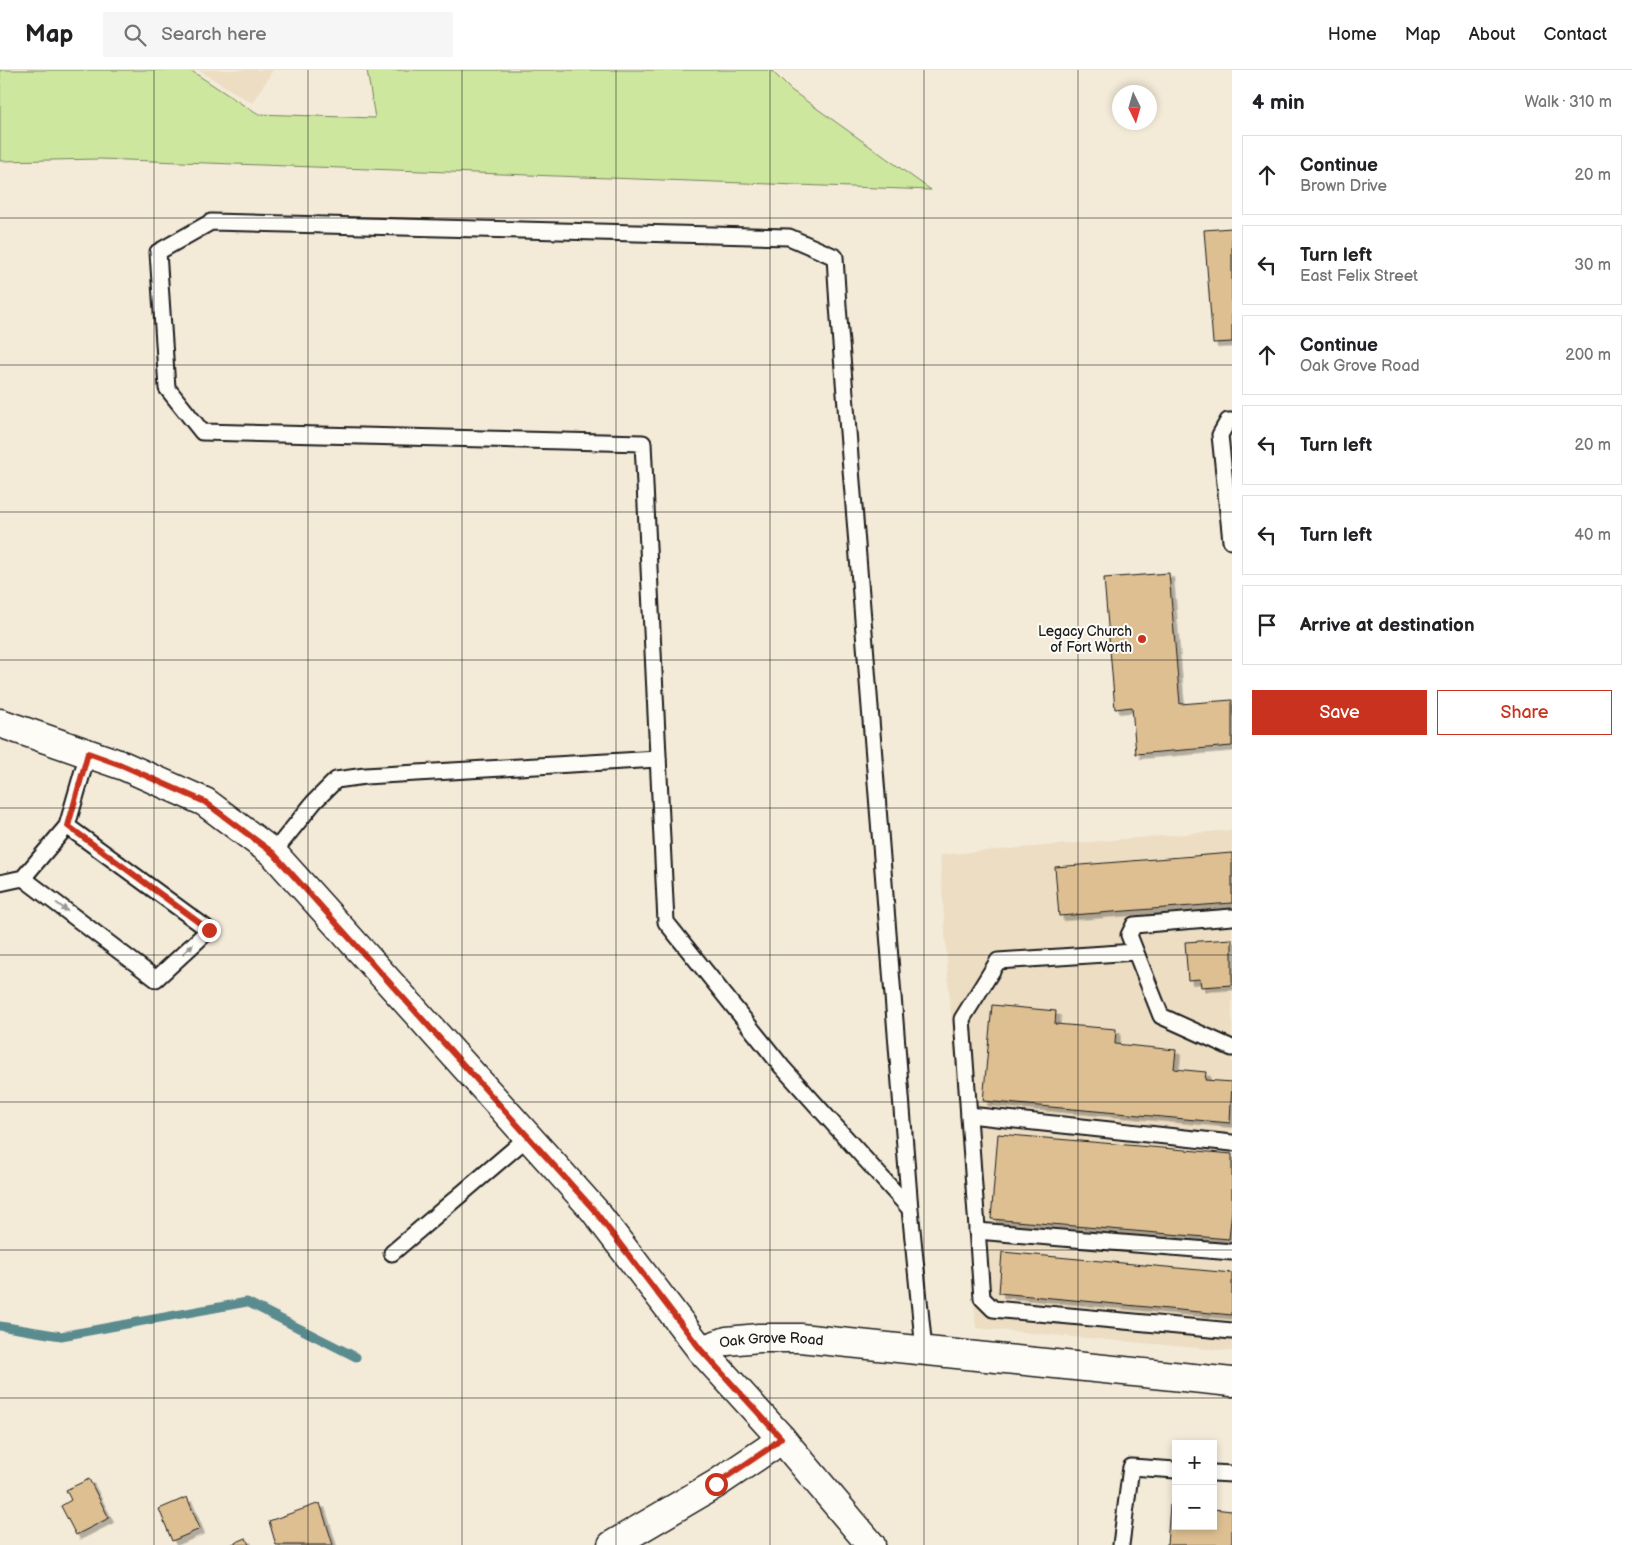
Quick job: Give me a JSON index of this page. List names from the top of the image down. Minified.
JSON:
{"streets":{"street":["Oak Grove Road"]},"places":["Legacy Church of Fort Worth"],"north":"bottom","page":{"header":"Map","search":"Search here","nav":["Home","Map","About","Contact"],"heading":["4 min","Walk · 310 m"],"list":[["Continue","Brown Drive","20 m"],["Turn left","East Felix Street","30 m"],["Continue","Oak Grove Road","200 m"],["Turn left","20 m"],["Turn left","40 m"],"Arrive at destination"],"buttons":["Save","Share"],"map_buttons":["+","−"]}}
